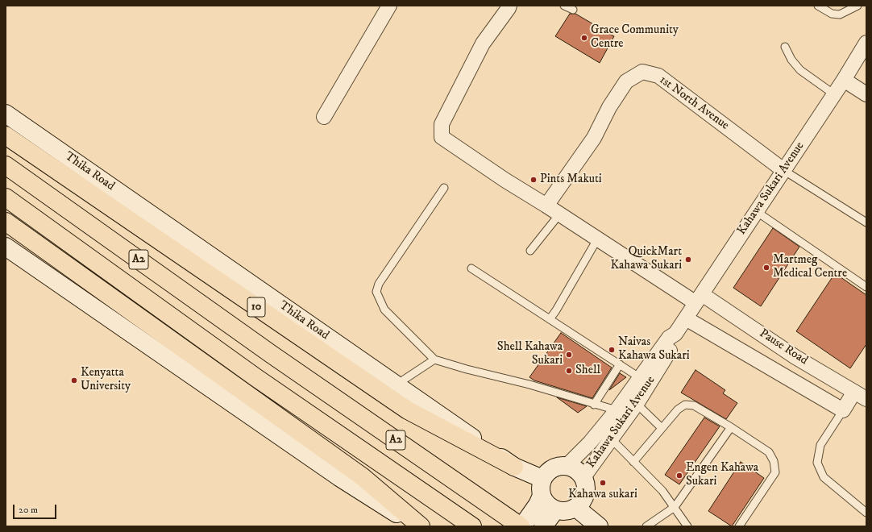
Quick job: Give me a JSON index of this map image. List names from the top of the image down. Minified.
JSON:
{"streets":{"highway":["A2","10"],"main road":["Thika Road"],"street":["1st North Avenue","Kahawa Sukari Avenue","Pause Road"]},"crossings":[["1st North Avenue","Kahawa Sukari Avenue"],["1st North Avenue","Pause Road"],["Thika Road","Kahawa Sukari Avenue"],["Thika Road","10"],["Kahawa Sukari Avenue","Pause Road"]],"places":["Grace Community Centre","Pints Makuti","QuickMart Kahawa Sukari","Martmeg Medical Centre","Naivas Kahawa Sukari","Shell Kahawa Sukari","Shell","Kenyatta University","Engen Kahawa Sukari","Kahawa sukari"],"scale_bar":"20 m"}
